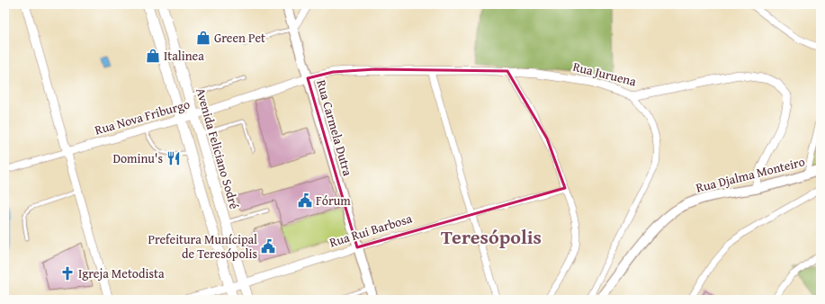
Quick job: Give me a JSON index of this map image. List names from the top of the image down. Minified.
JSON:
{"streets":{"main road":["Rua Carmela Dutra","Avenida Feliciano Sodré","Rua Djalma Monteiro"],"street":["Rua Juruena","Rua Nova Friburgo","Rua Rui Barbosa"]},"crossings":[["Rua Juruena","Rua Nova Friburgo"],["Rua Juruena","Rua Carmela Dutra"],["Rua Juruena","Rua Djalma Monteiro"],["Rua Nova Friburgo","Rua Carmela Dutra"],["Rua Nova Friburgo","Avenida Feliciano Sodré"],["Rua Carmela Dutra","Rua Rui Barbosa"],["Avenida Feliciano Sodré","Rua Rui Barbosa"]],"districts":["Teresópolis"],"places":{"shop":["Green Pet","Italinea"],"restaurant":["Dominu's"],"public building":["Fórum","Prefeitura Munícipal de Teresópolis"],"church":["Igreja Metodista"]}}
